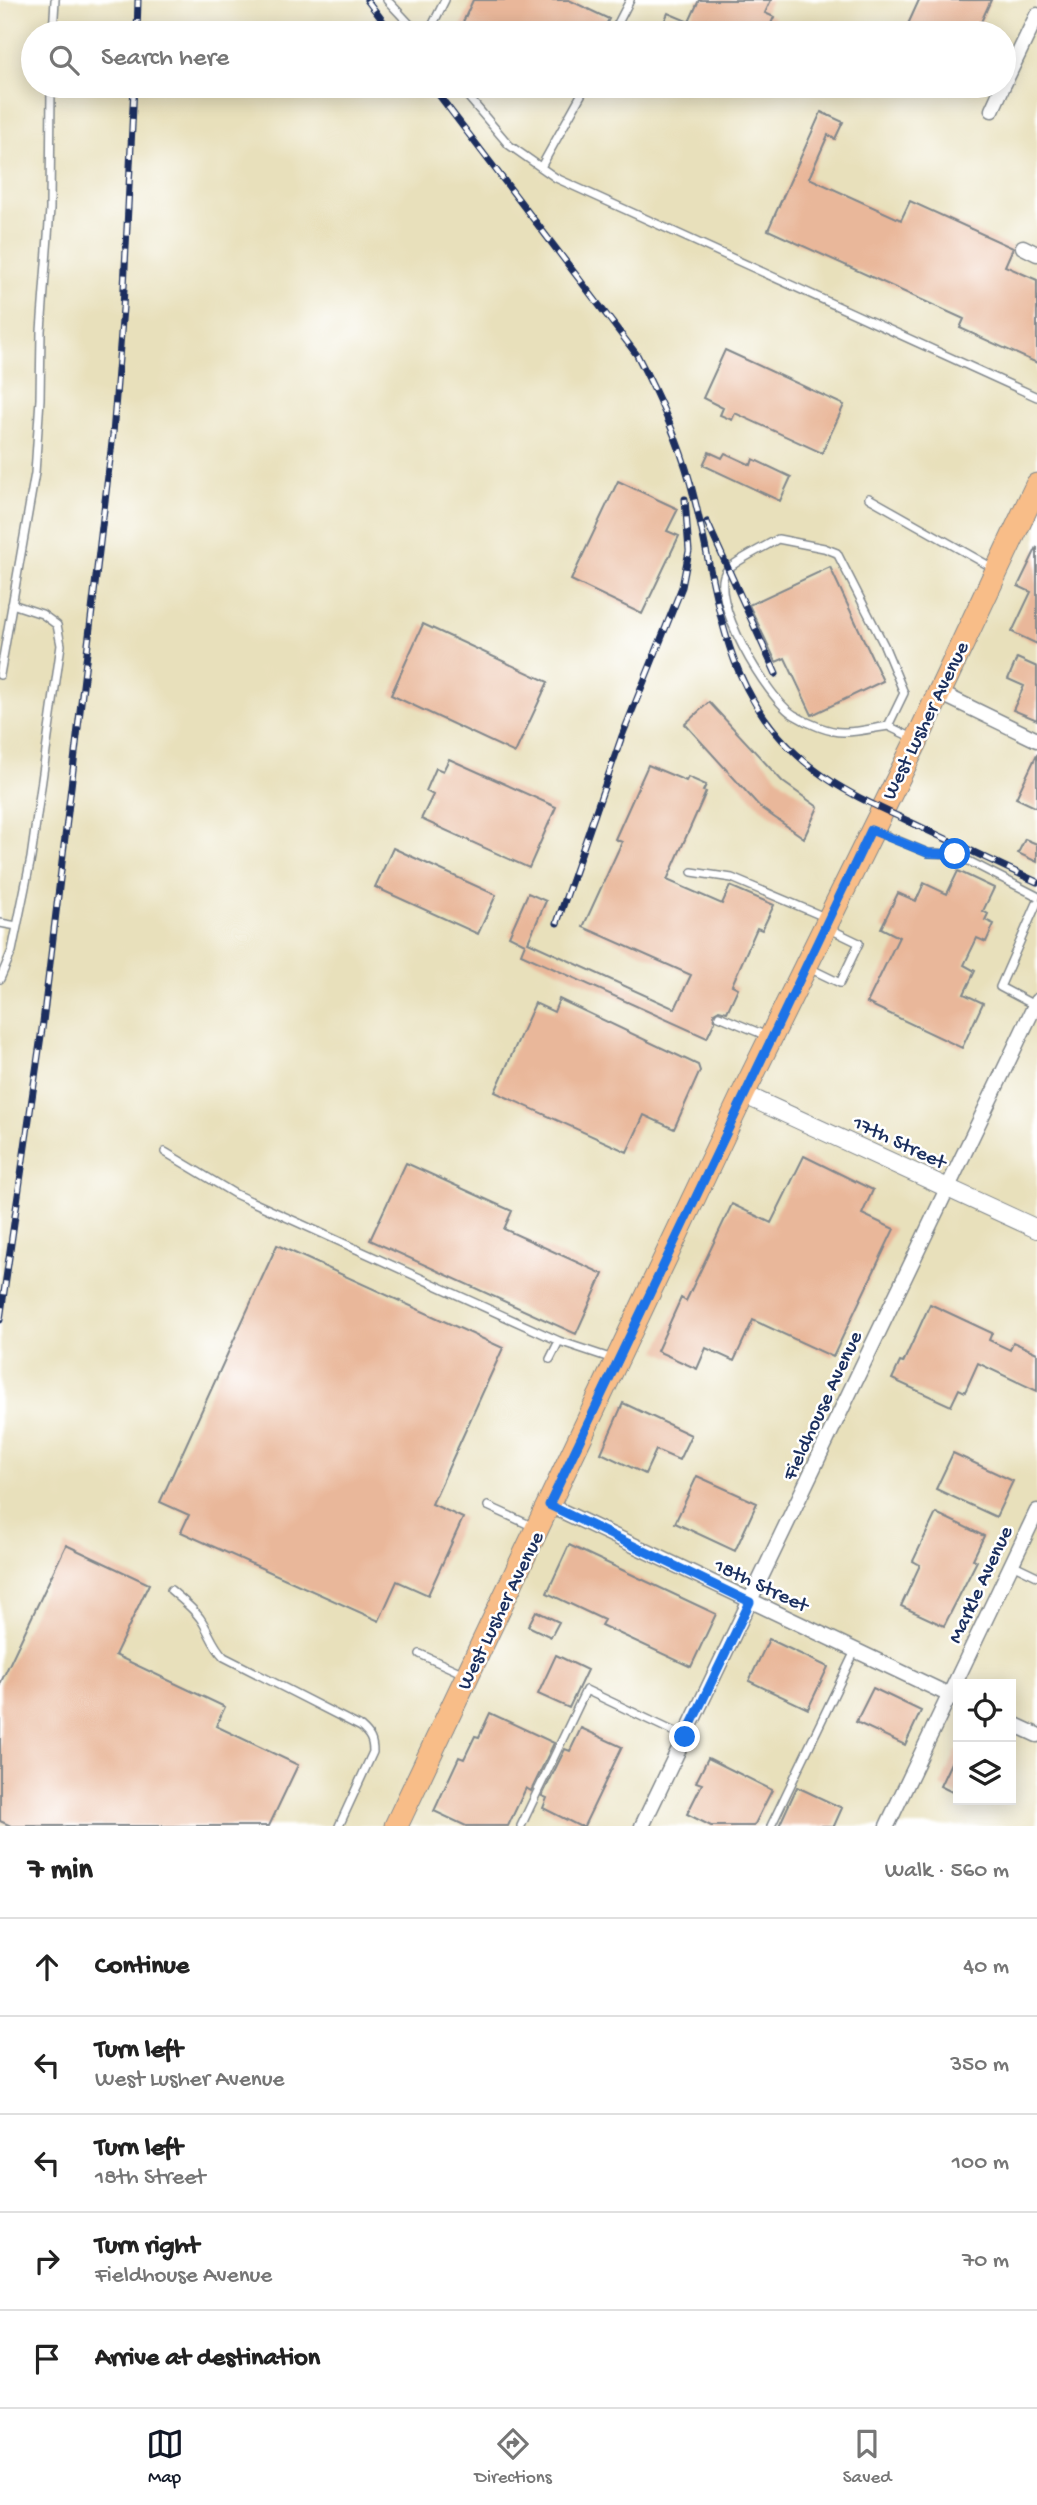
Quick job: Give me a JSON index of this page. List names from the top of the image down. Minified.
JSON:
{"streets":{"main road":["West Lusher Avenue"],"street":["17th Street","Fieldhouse Avenue","18th Street","Markle Avenue"]},"crossings":[["West Lusher Avenue","17th Street"],["West Lusher Avenue","18th Street"],["17th Street","Fieldhouse Avenue"],["Fieldhouse Avenue","18th Street"]],"page":{"search":"Search here","heading":["7 min","Walk · 560 m"],"list":[["Continue","40 m"],["Turn left","West Lusher Avenue","350 m"],["Turn left","18th Street","100 m"],["Turn right","Fieldhouse Avenue","70 m"],"Arrive at destination"],"nav":["Map","Directions","Saved"]}}
